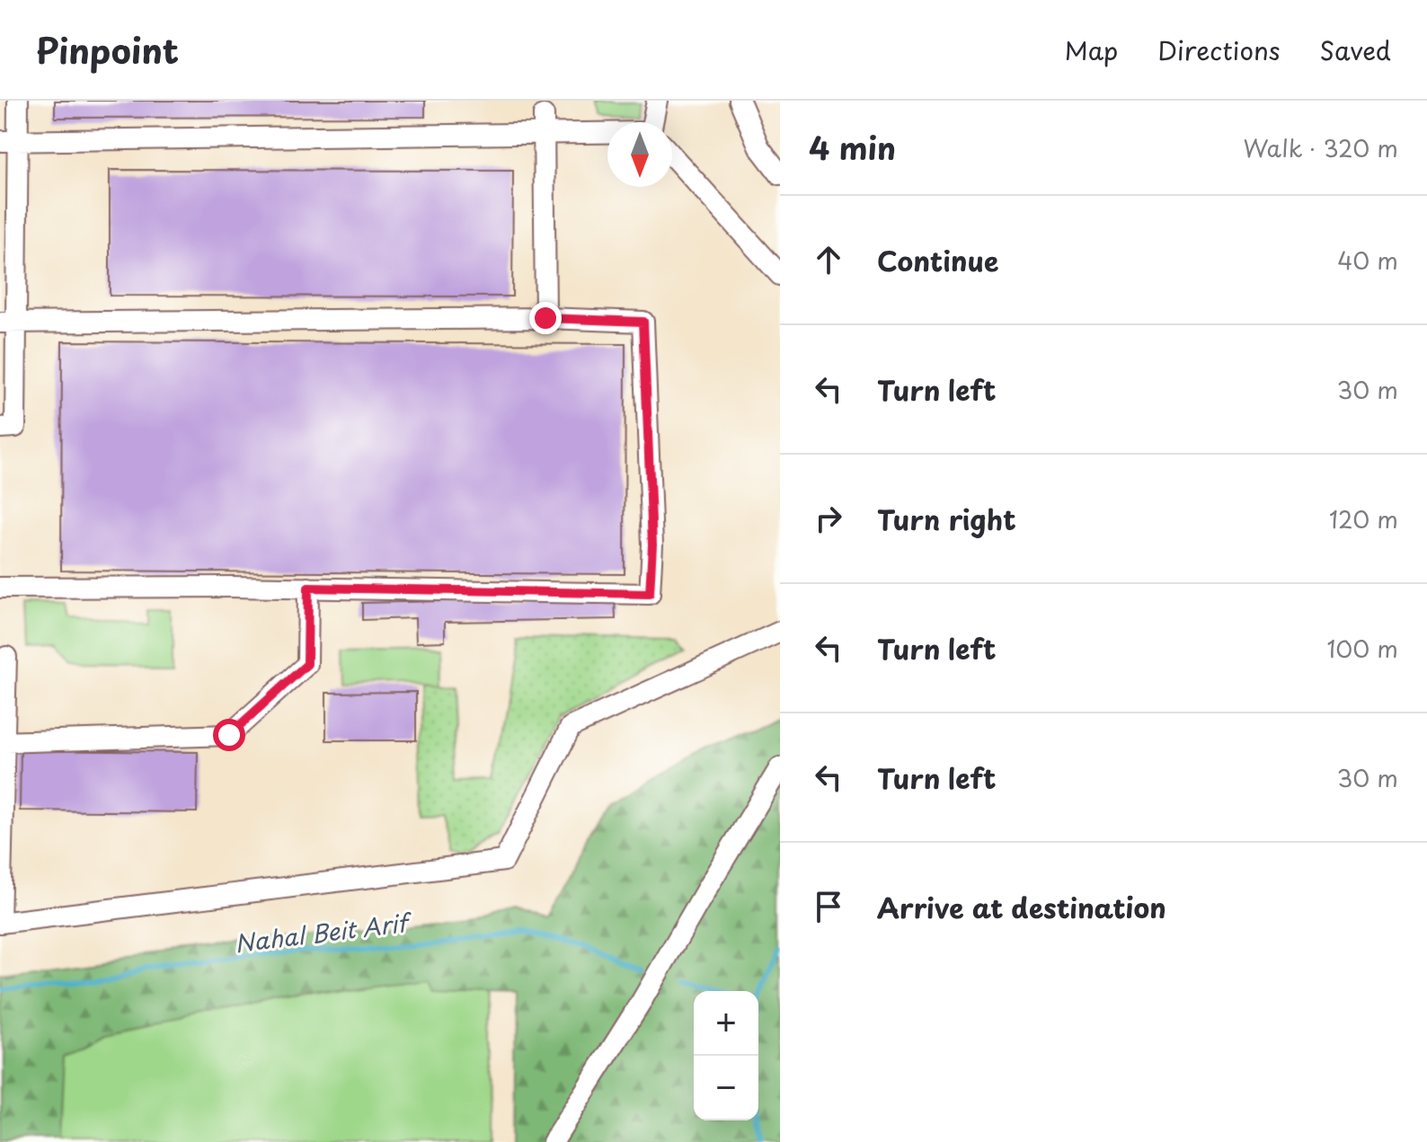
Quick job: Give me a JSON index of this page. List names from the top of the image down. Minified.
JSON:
{"water":["Nahal Beit Arif"],"north":"bottom","page":{"header":"Pinpoint","nav":["Map","Directions","Saved"],"heading":["4 min","Walk · 320 m"],"list":[["Continue","40 m"],["Turn left","30 m"],["Turn right","120 m"],["Turn left","100 m"],["Turn left","30 m"],"Arrive at destination"],"map_buttons":["+","−"]}}
